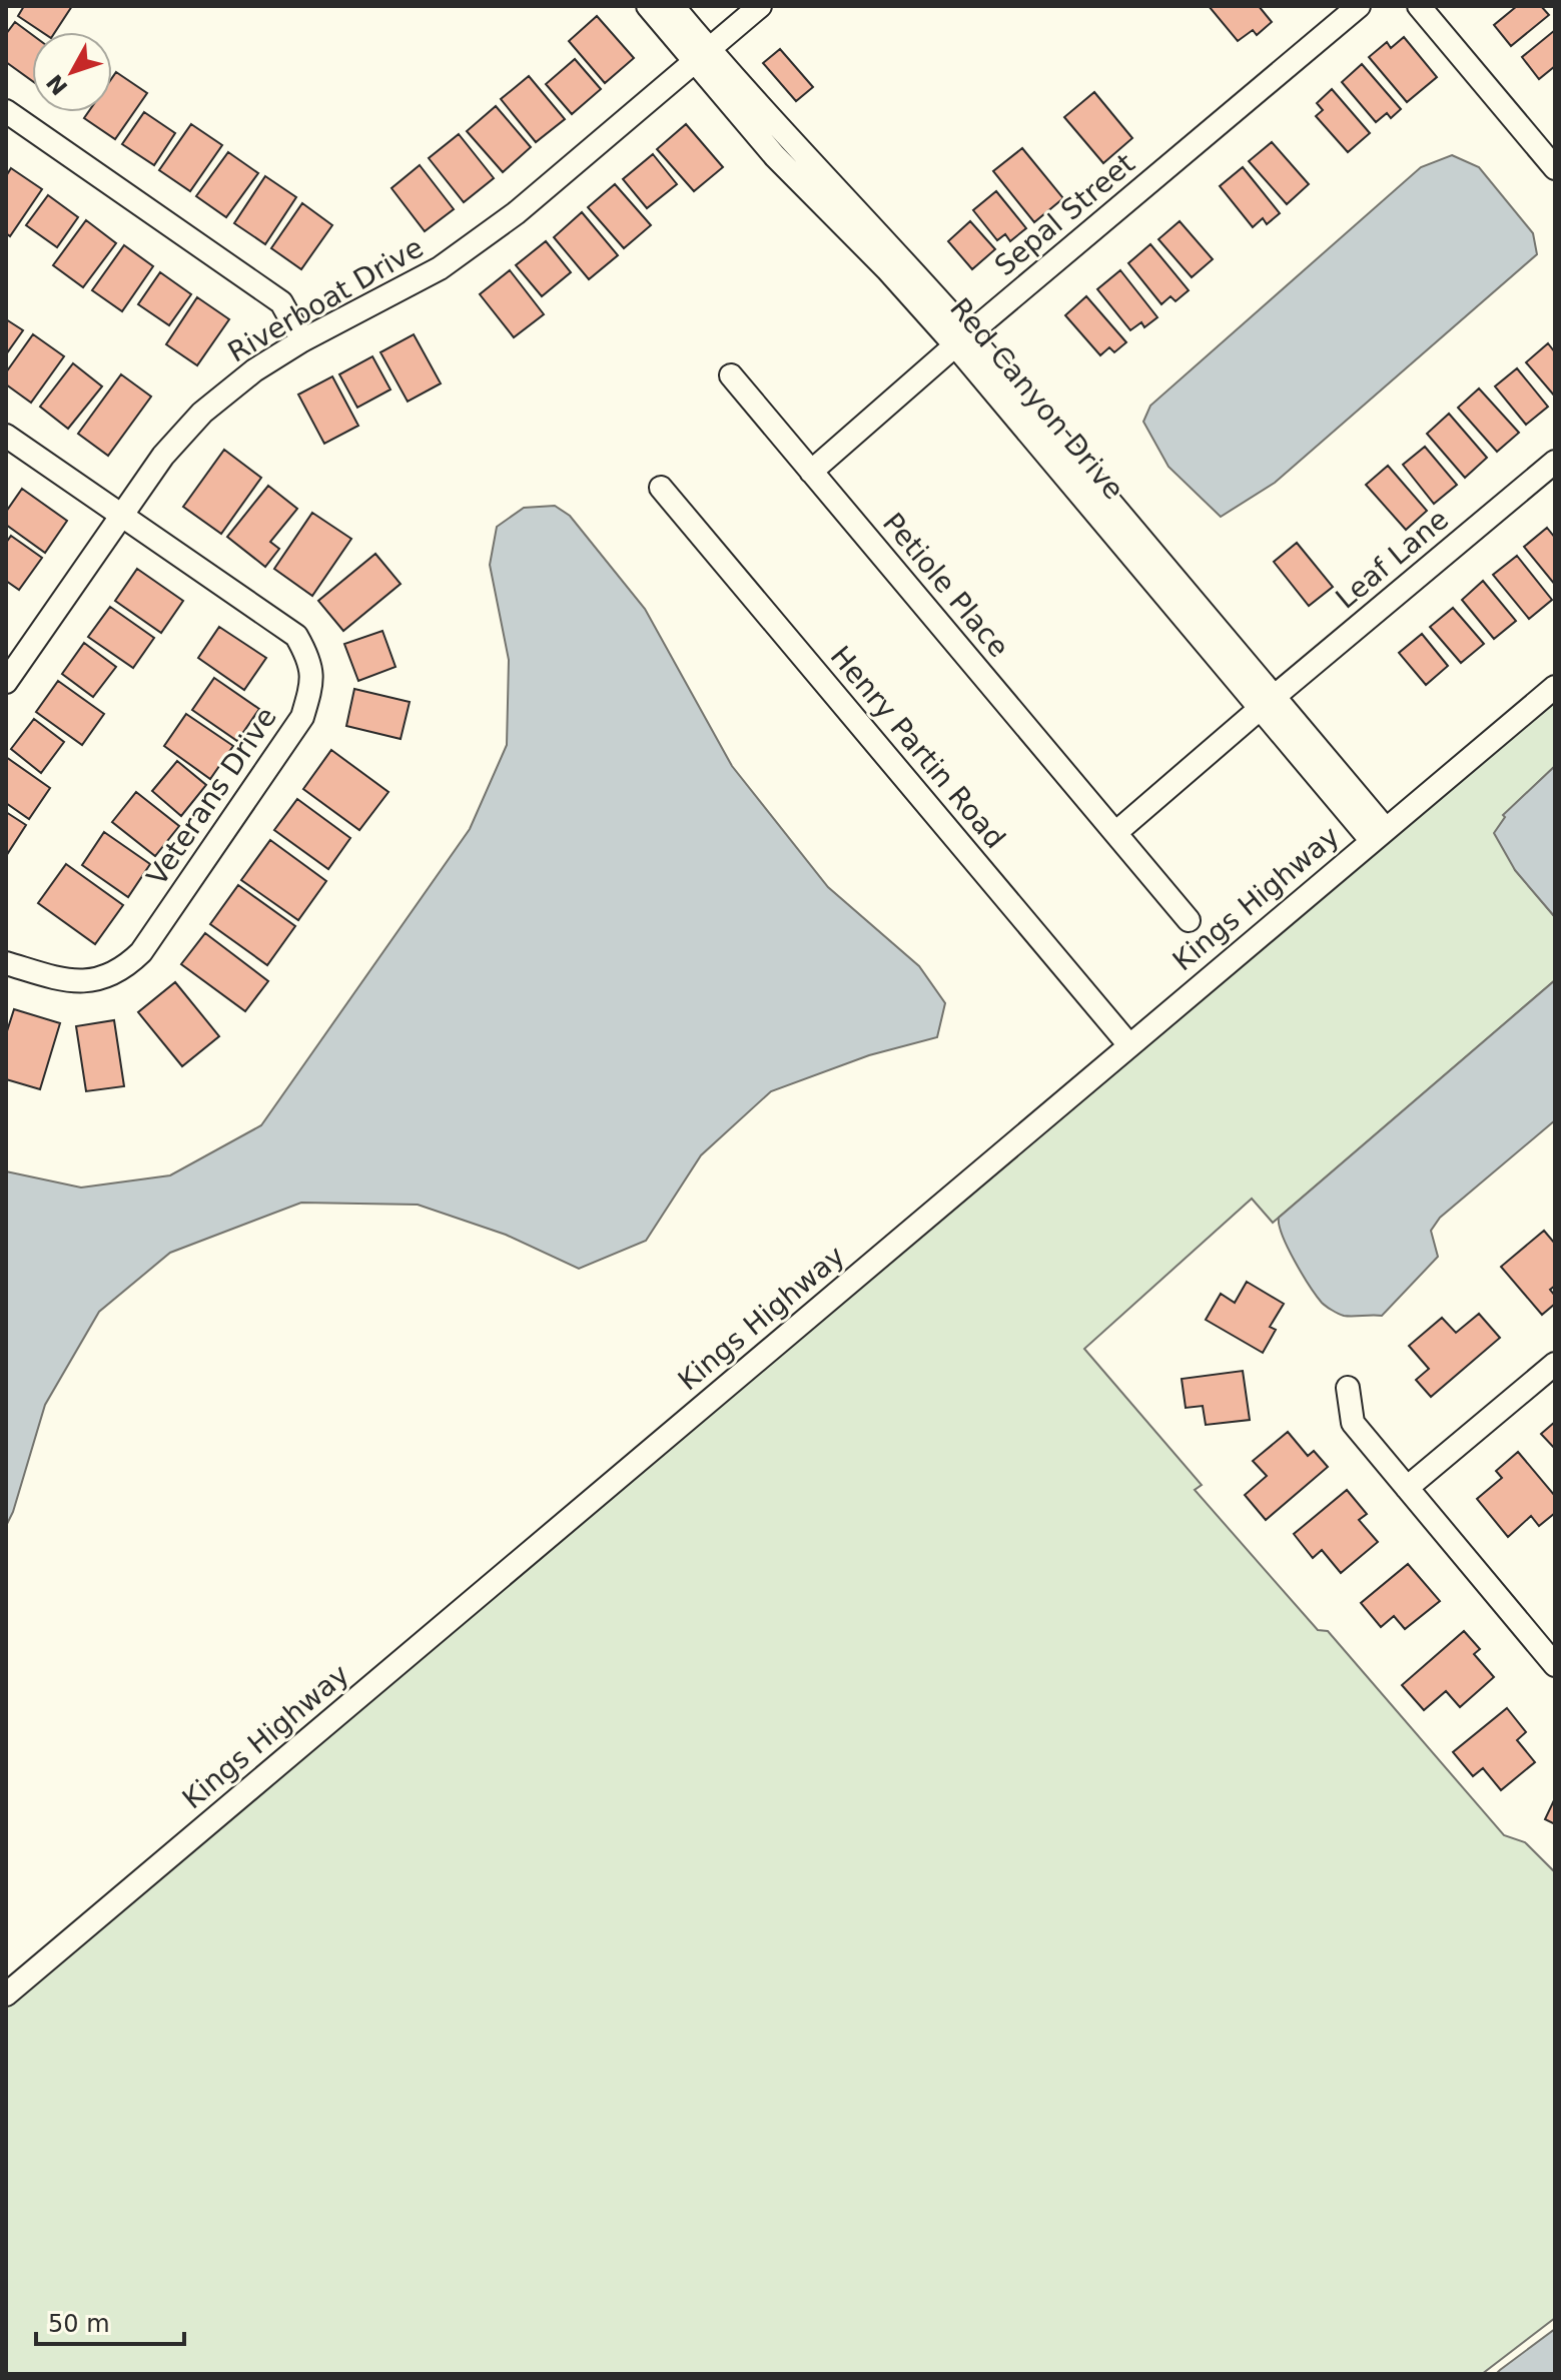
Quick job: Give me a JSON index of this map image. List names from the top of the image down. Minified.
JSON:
{"streets":{"street":["Sepal Street","Riverboat Drive","Red Canyon Drive","Leaf Lane","Petiole Place","Henry Partin Road","Veterans Drive","Kings Highway"]},"crossings":[["Sepal Street","Red Canyon Drive"],["Sepal Street","Petiole Place"],["Riverboat Drive","Red Canyon Drive"],["Riverboat Drive","Veterans Drive"],["Red Canyon Drive","Leaf Lane"],["Red Canyon Drive","Kings Highway"],["Henry Partin Road","Kings Highway"]],"scale_bar":"50 m","north":"bottom left"}
